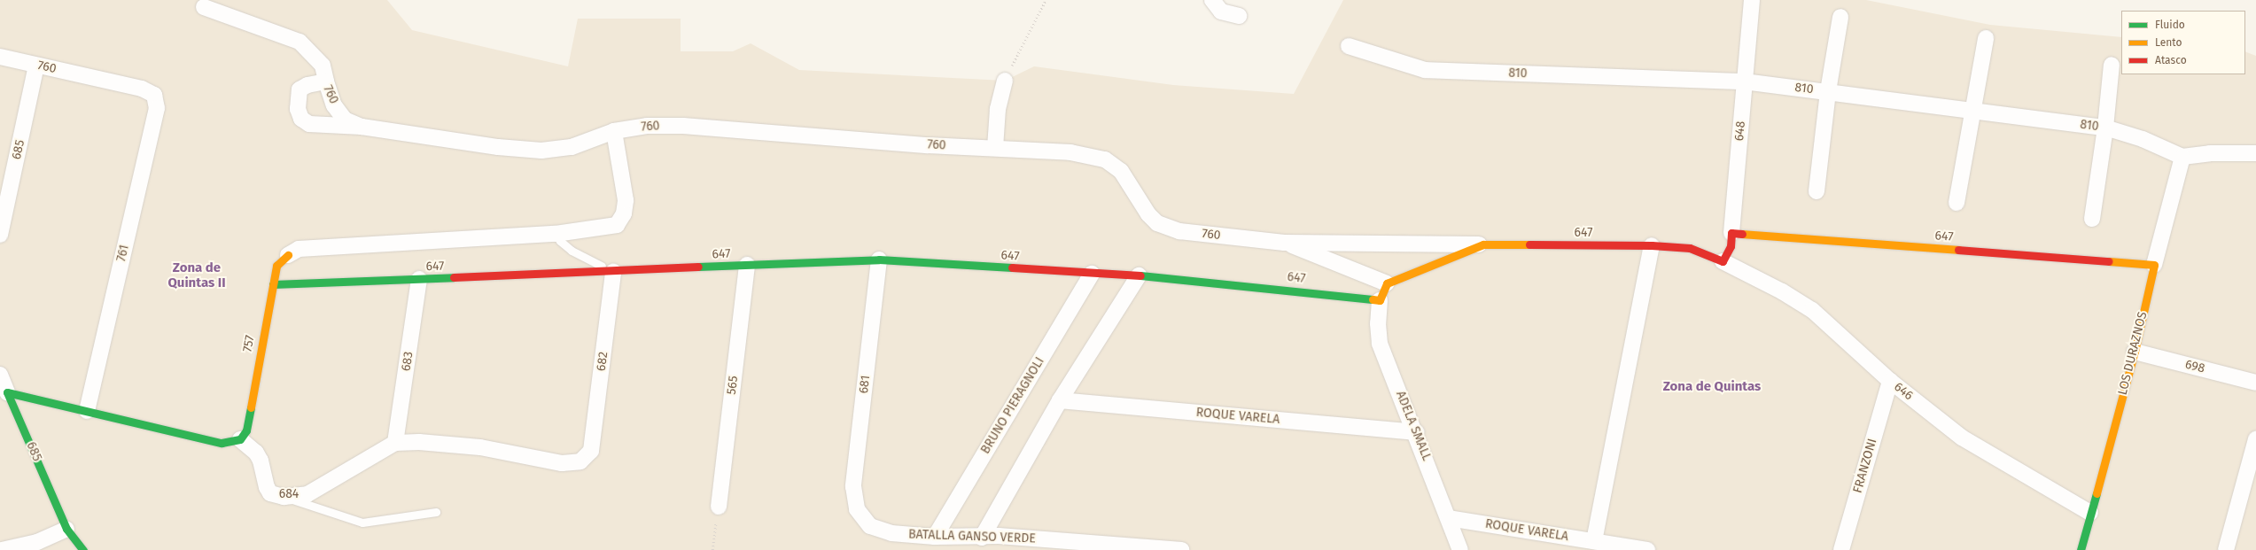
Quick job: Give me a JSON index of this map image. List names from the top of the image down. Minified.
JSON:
{"streets":{"street":["760","810","648","685","647","761","757","LOS DURAZNOS","683","682","698","681","565","646","BRUNO PIERAGNOLI","ROQUE VARELA","ADELA SMALL","FRANZONI","684","BATALLA GANSO VERDE"]},"crossings":[["760","685"],["760","647"],["760","761"],["810","648"],["810","LOS DURAZNOS"],["648","647"],["648","646"],["647","757"],["647","LOS DURAZNOS"],["647","683"],["647","682"],["647","681"],["647","565"],["647","646"],["647","BRUNO PIERAGNOLI"],["647","ADELA SMALL"],["757","684"],["LOS DURAZNOS","698"],["LOS DURAZNOS","646"],["683","684"],["682","684"],["681","BATALLA GANSO VERDE"],["646","FRANZONI"],["BRUNO PIERAGNOLI","BATALLA GANSO VERDE"],["ROQUE VARELA","ADELA SMALL"]],"districts":["Zona de Quintas II","Zona de Quintas"],"legend":["Fluido","Lento","Atasco"]}
